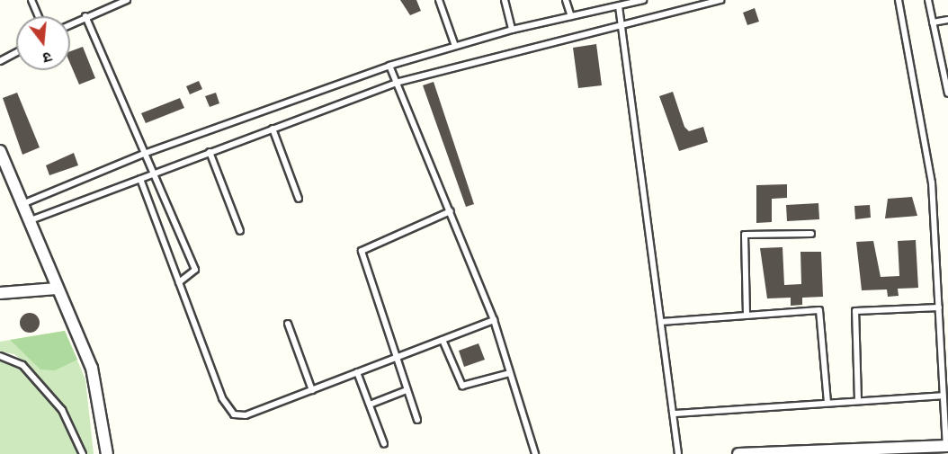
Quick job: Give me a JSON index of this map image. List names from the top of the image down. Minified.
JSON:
{"north":"bottom"}
